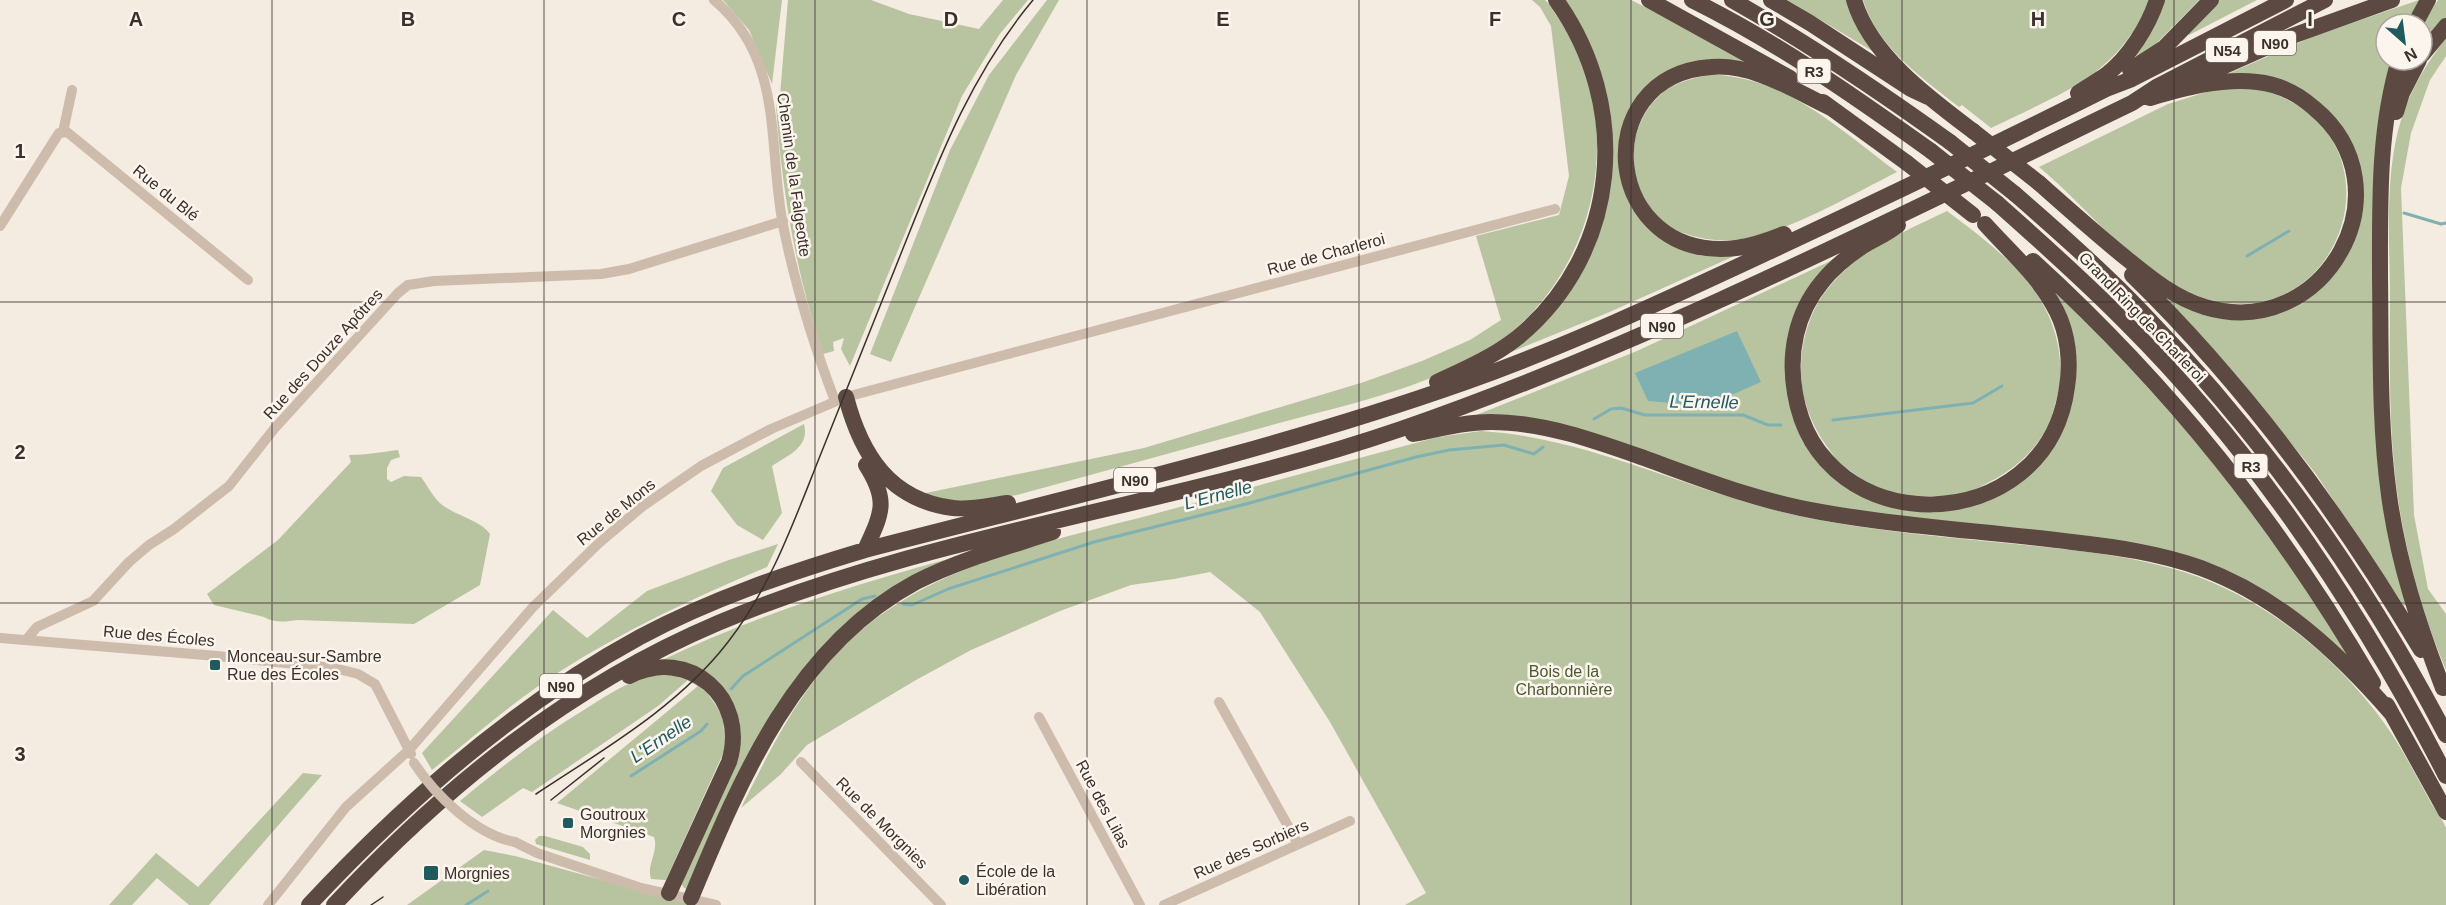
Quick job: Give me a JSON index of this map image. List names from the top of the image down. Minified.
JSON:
{"streets":{"highway":["N90","N54","R3","Grand Ring de Charleroi"],"street":["Chemin de la Falgeotte","Rue du Blé","Rue de Charleroi","Rue des Douze Apôtres","Rue de Mons","Rue des Écoles","Rue des Lilas","Rue de Morgnies","Rue des Sorbiers"]},"crossings":[["N90","N54"],["Chemin de la Falgeotte","Rue des Douze Apôtres"],["Chemin de la Falgeotte","Rue de Mons"],["Rue de Charleroi","Rue de Mons"],["Rue des Douze Apôtres","Rue des Écoles"],["Rue de Mons","Rue des Écoles"]],"water":["L'Ernelle"],"parks":["Bois de la Charbonnière"],"places":{"transit":["Monceau-sur-Sambre Rue des Écoles","Goutroux Morgnies","Morgnies"],"other":["École de la Libération"]},"north":"bottom right","grid":{"columns":["A","B","C","D","E","F","G","H","I"],"rows":["1","2","3"]}}
